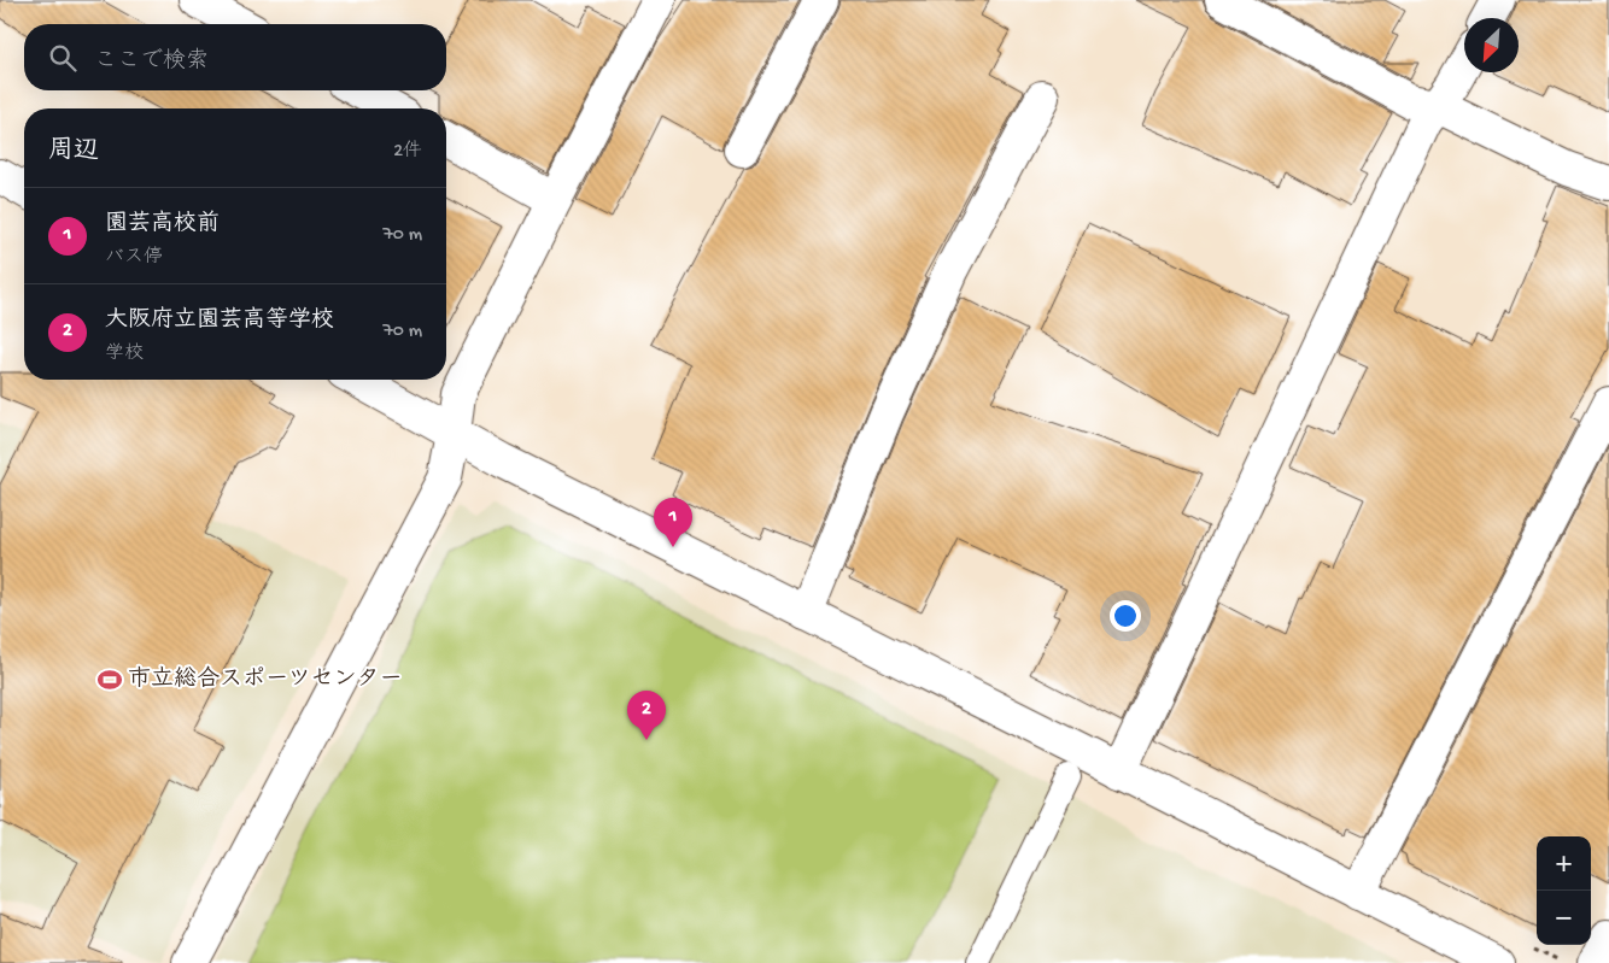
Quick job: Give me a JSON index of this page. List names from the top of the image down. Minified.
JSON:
{"places":{"sports":["市立総合スポーツセンター"]},"north":"bottom left","page":{"search":"ここで検索","heading":["周辺","2件"],"list":[{"mark":"1","name":"園芸高校前","note":"バス停","value":"70 m"},{"mark":"2","name":"大阪府立園芸高等学校","note":"学校","value":"70 m"}],"pins":["1","2"],"map_buttons":["+","−"]}}
